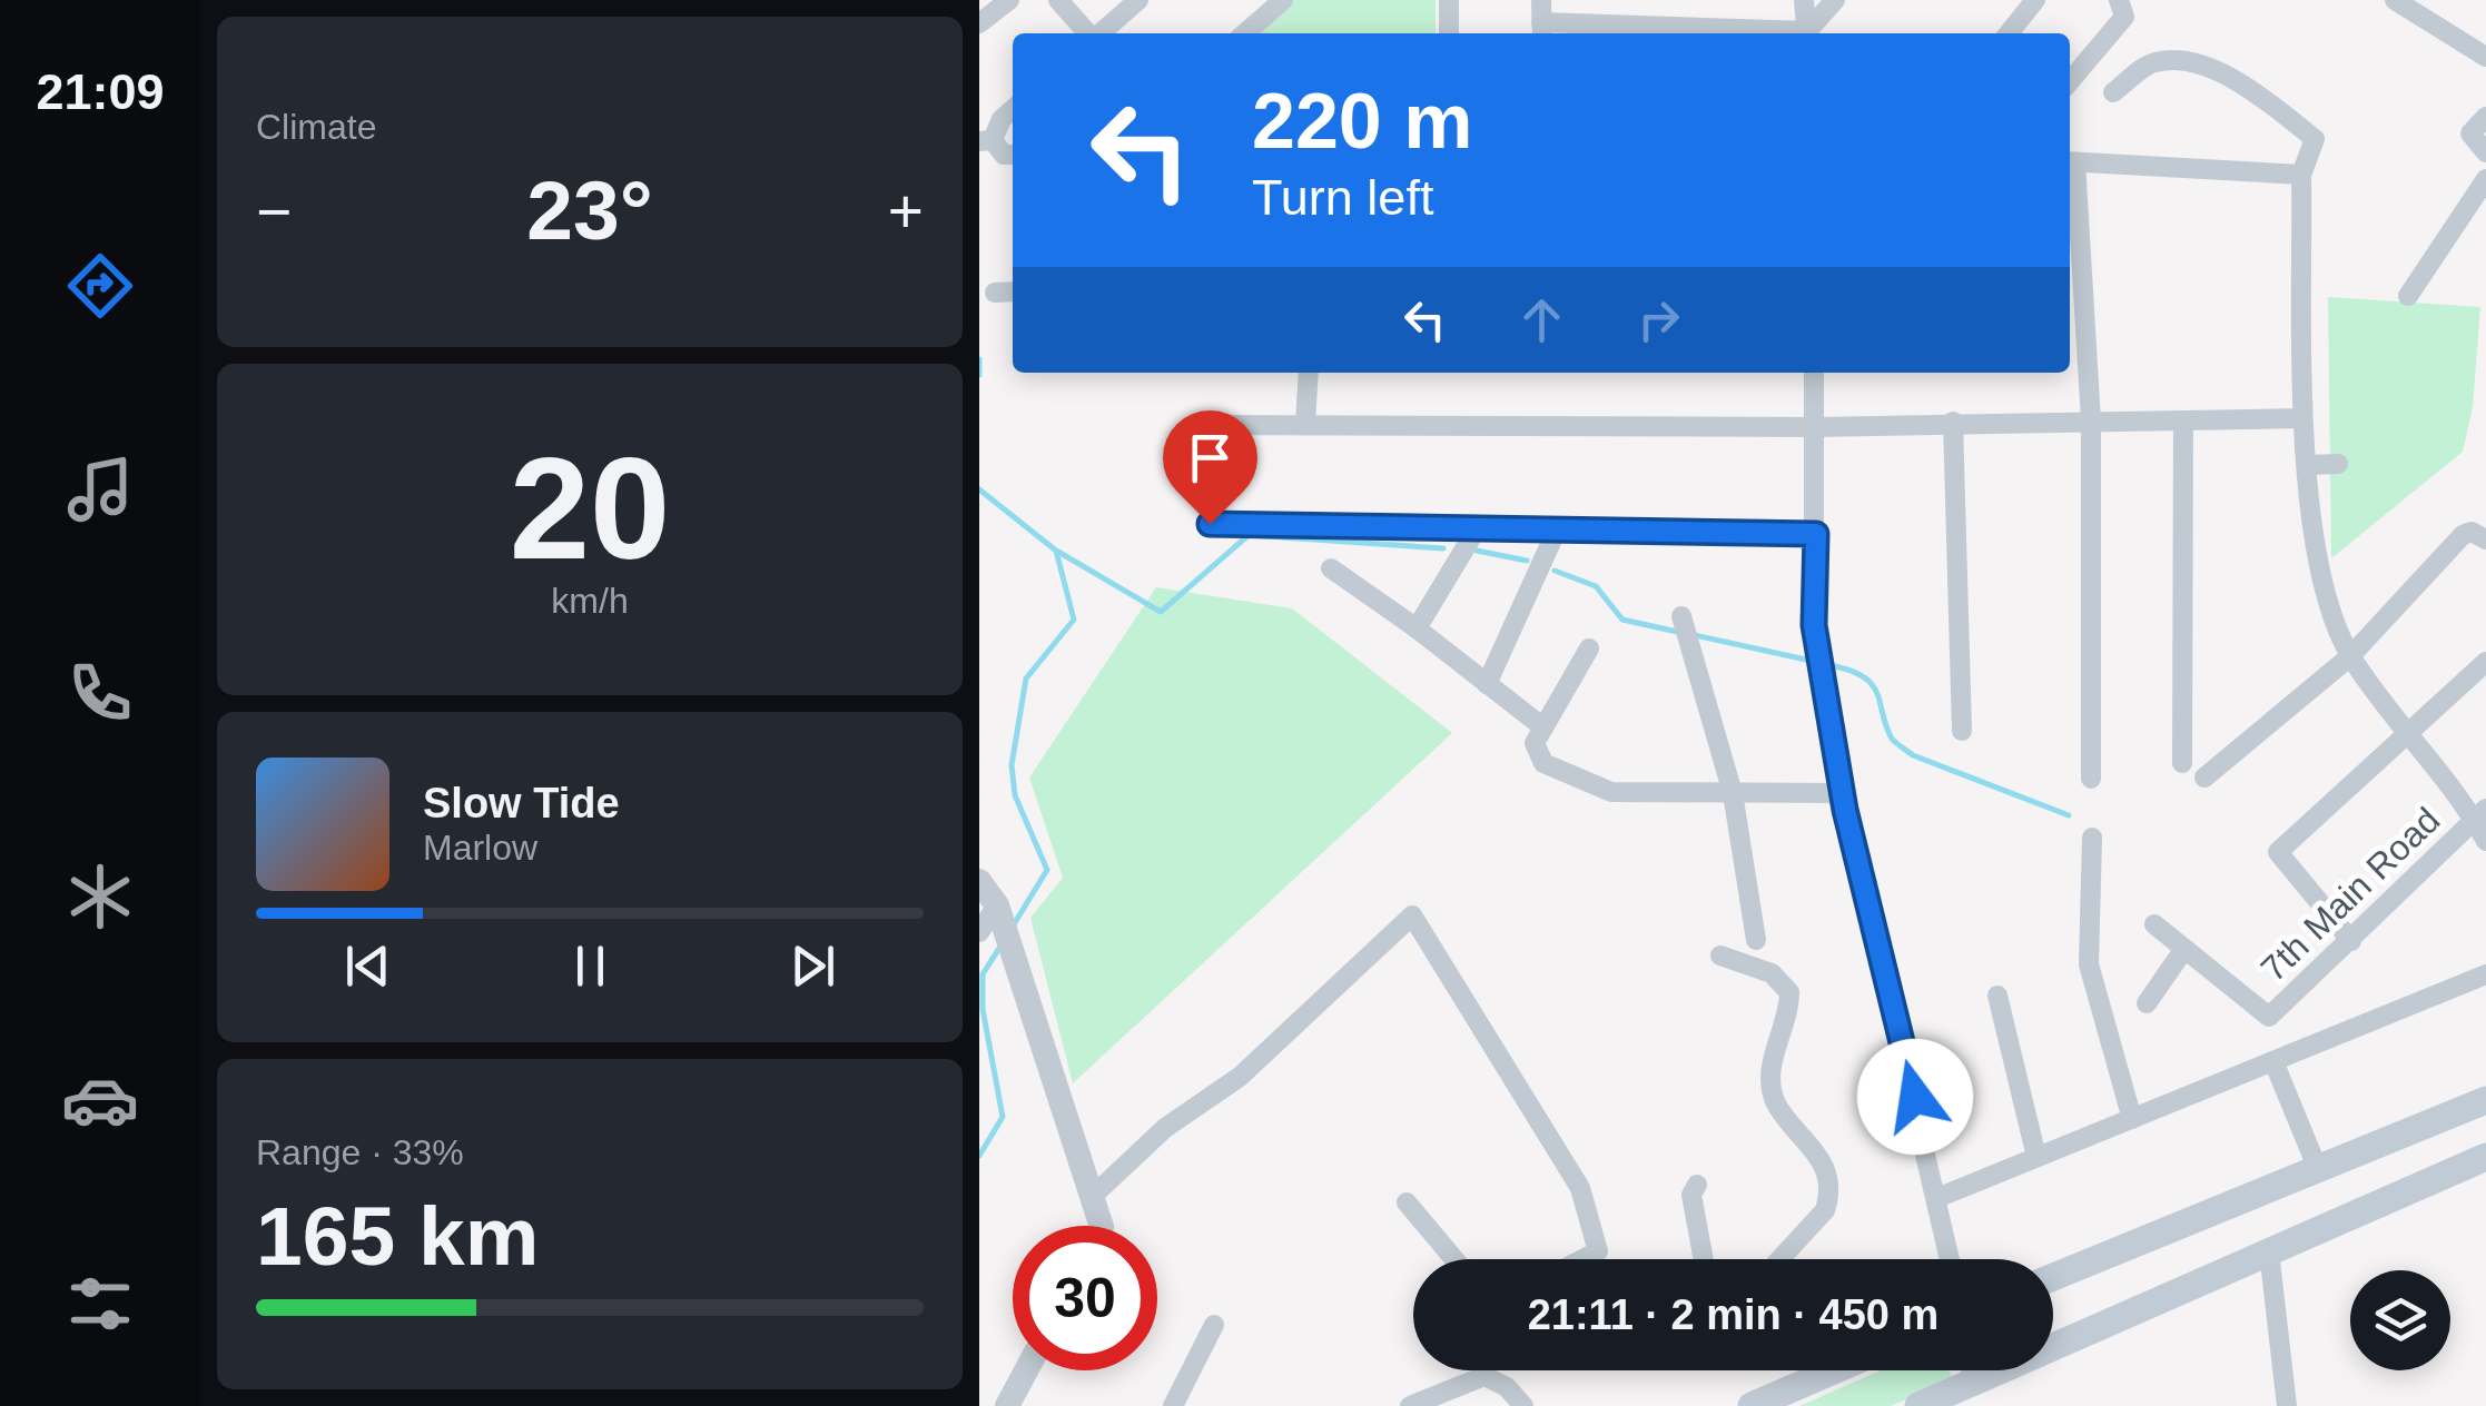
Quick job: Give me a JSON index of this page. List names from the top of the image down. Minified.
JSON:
{"streets":{"street":["7th Main Road"]},"page":{"tabs":"21:09","tile":["Climate",["20","km/h"],["Range · 33%","165 km"]],"turn":["220 m","Turn left"],"heat":["−","23°","+"],"song":["Slow Tide","Marlow"],"limit":"30","trip":"21:11 · 2 min · 450 m"}}
